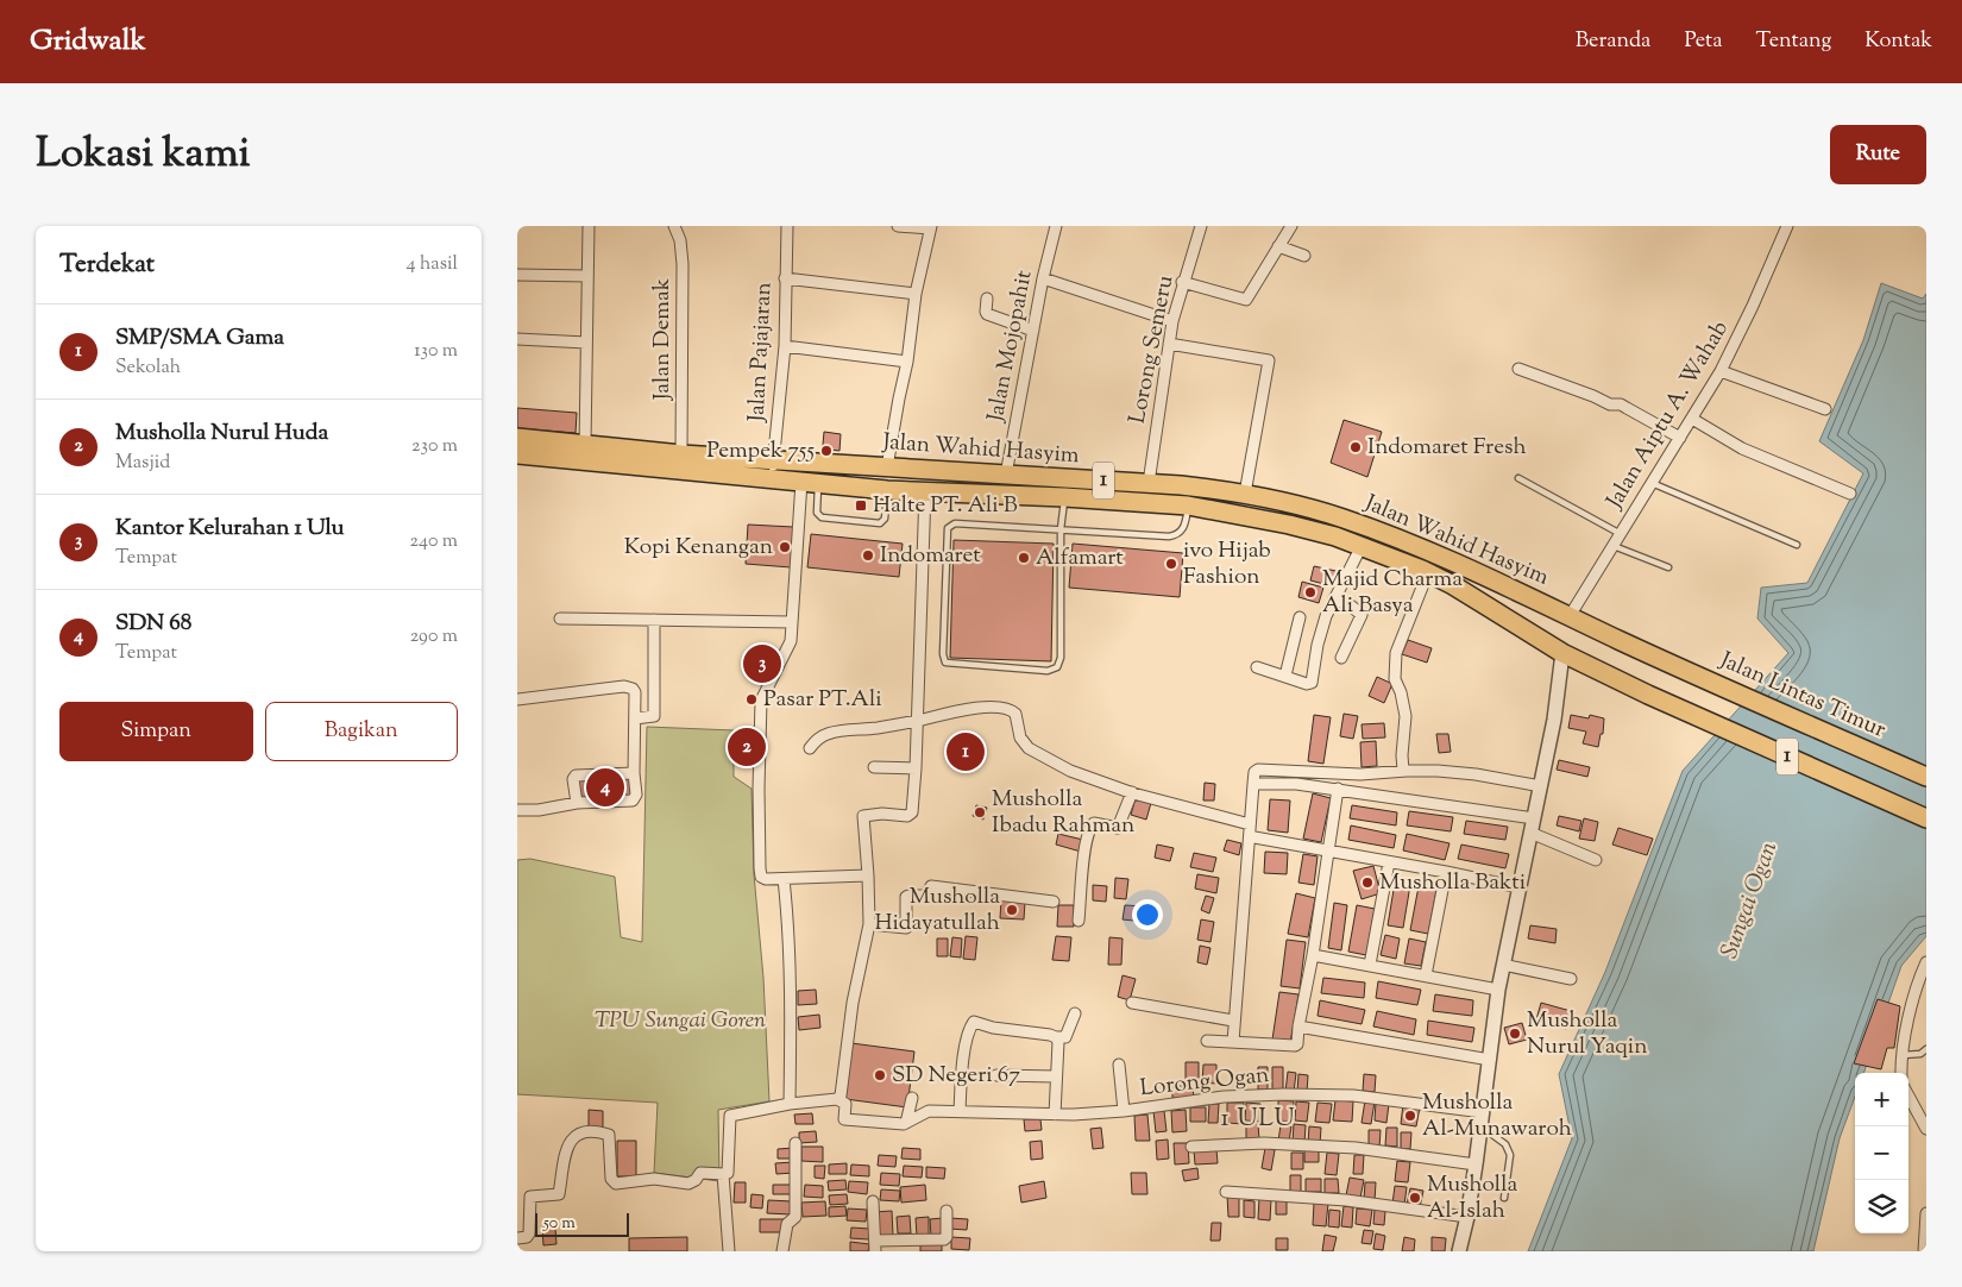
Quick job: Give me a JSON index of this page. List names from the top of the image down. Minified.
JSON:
{"streets":{"highway":["Jalan Wahid Hasyim","1","Jalan Lintas Timur"],"street":["Jalan Demak","Jalan Mojopahit","Lorong Semeru","Jalan Pajajaran","Jalan Aiptu A. Wahab","Lorong Ogan"]},"crossings":[["Jalan Demak","Jalan Wahid Hasyim"],["Jalan Mojopahit","Jalan Wahid Hasyim"],["Lorong Semeru","Jalan Wahid Hasyim"],["Jalan Pajajaran","Jalan Wahid Hasyim"],["Jalan Aiptu A. Wahab","Jalan Wahid Hasyim"],["Jalan Wahid Hasyim","Jalan Lintas Timur"]],"districts":["1 ULU"],"water":["Sungai Ogan"],"parks":["TPU Sungai Goren"],"places":{"other":["Indomaret Fresh","Pempek 755","Kopi Kenangan","Indomaret","Alfamart","ivo Hijab Fashion","Majid Charma Ali Basya","Pasar PT.Ali","Musholla Ibadu Rahman","Musholla Bakti","Musholla Hidayatullah","Musholla Nurul Yaqin","SD Negeri 67","Musholla Al-Munawaroh","Musholla Al-Islah"],"transit":["Halte PT. Ali B"]},"scale_bar":"50 m","page":{"header":"Gridwalk","nav":["Beranda","Peta","Tentang","Kontak"],"title":"Lokasi kami","buttons":["Rute",["Simpan","Bagikan"]],"heading":["Terdekat","4 hasil"],"list":[{"mark":"1","name":"SMP/SMA Gama","note":"Sekolah","value":"130 m"},{"mark":"2","name":"Musholla Nurul Huda","note":"Masjid","value":"230 m"},{"mark":"3","name":"Kantor Kelurahan 1 Ulu","note":"Tempat","value":"240 m"},{"mark":"4","name":"SDN 68","note":"Tempat","value":"290 m"}],"pins":["3","2","1","4"],"map_buttons":["+","−"],"scale":"50 m"}}
